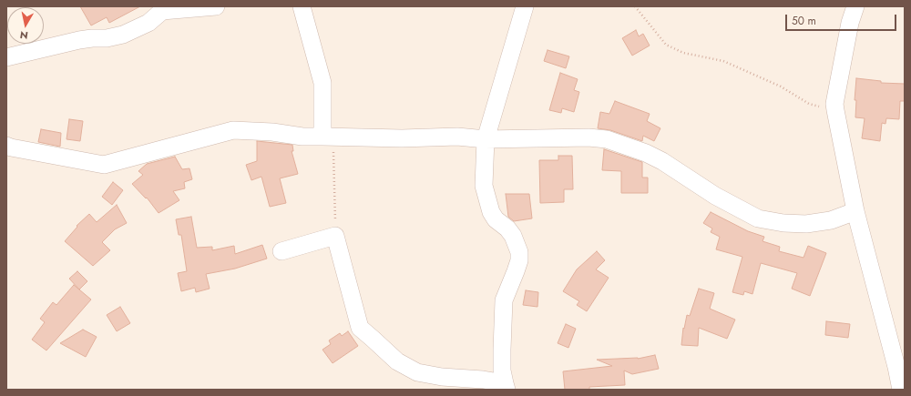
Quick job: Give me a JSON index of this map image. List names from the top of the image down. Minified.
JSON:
{"scale_bar":"50 m","north":"bottom"}
